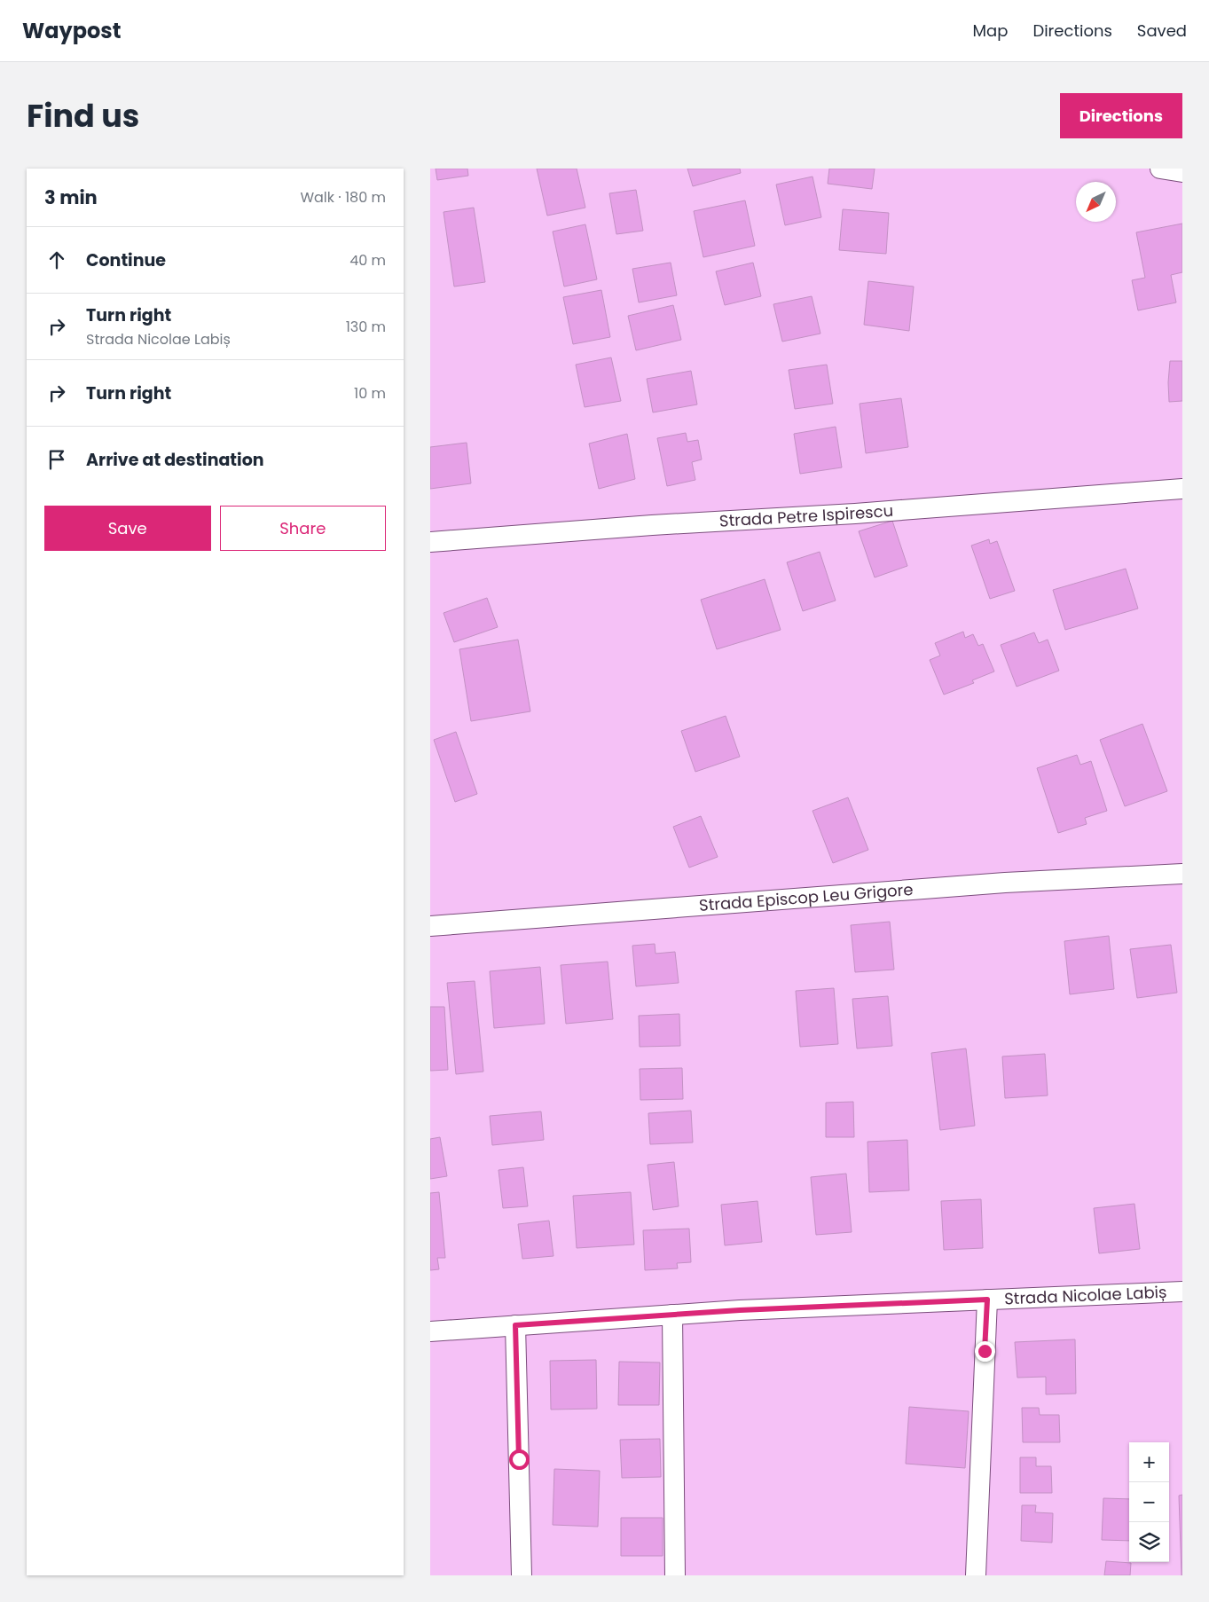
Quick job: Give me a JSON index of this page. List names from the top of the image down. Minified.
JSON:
{"streets":{"street":["Strada Petre Ispirescu","Strada Episcop Leu Grigore","Strada Nicolae Labiș"]},"north":"bottom left","page":{"header":"Waypost","nav":["Map","Directions","Saved"],"title":"Find us","buttons":["Directions",["Save","Share"]],"heading":["3 min","Walk · 180 m"],"list":[["Continue","40 m"],["Turn right","Strada Nicolae Labiș","130 m"],["Turn right","10 m"],"Arrive at destination"],"map_buttons":["+","−"]}}
